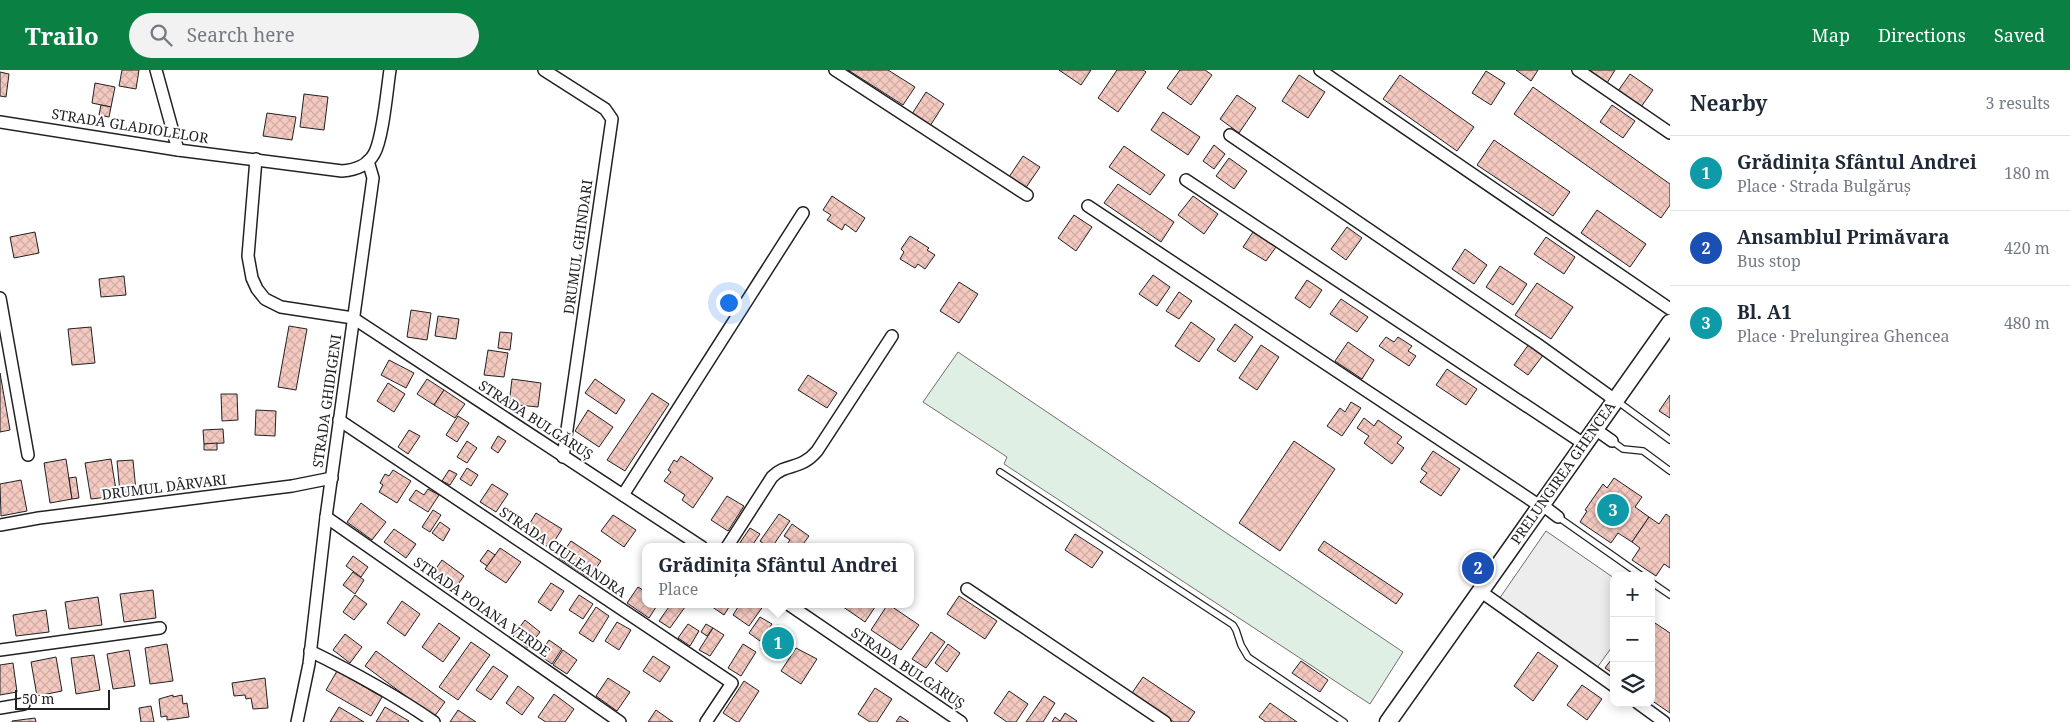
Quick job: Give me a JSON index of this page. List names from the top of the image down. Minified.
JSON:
{"streets":{"main road":["PRELUNGIREA GHENCEA"],"street":["STRADA GLADIOLELOR","DRUMUL GHINDARI","STRADA GHIDIGENI","STRADA BULGĂRUȘ","DRUMUL DÂRVARI","STRADA CIULEANDRA","STRADA POIANA VERDE"]},"crossings":[["STRADA GLADIOLELOR","STRADA GHIDIGENI"],["DRUMUL GHINDARI","STRADA BULGĂRUȘ"],["STRADA GHIDIGENI","STRADA BULGĂRUȘ"],["STRADA GHIDIGENI","DRUMUL DÂRVARI"],["STRADA GHIDIGENI","STRADA CIULEANDRA"],["STRADA GHIDIGENI","STRADA POIANA VERDE"]],"scale_bar":"50 m","page":{"header":"Trailo","search":"Search here","nav":["Map","Directions","Saved"],"heading":["Nearby","3 results"],"list":[{"mark":"1","name":"Grădinița Sfântul Andrei","note":"Place · Strada Bulgăruș","value":"180 m"},{"mark":"2","name":"Ansamblul Primăvara","note":"Bus stop","value":"420 m"},{"mark":"3","name":"Bl. A1","note":"Place · Prelungirea Ghencea","value":"480 m"}],"pins":["3","2","1"],"popup":["Grădinița Sfântul Andrei","Place"],"map_buttons":["+","−"],"scale":"50 m"}}
